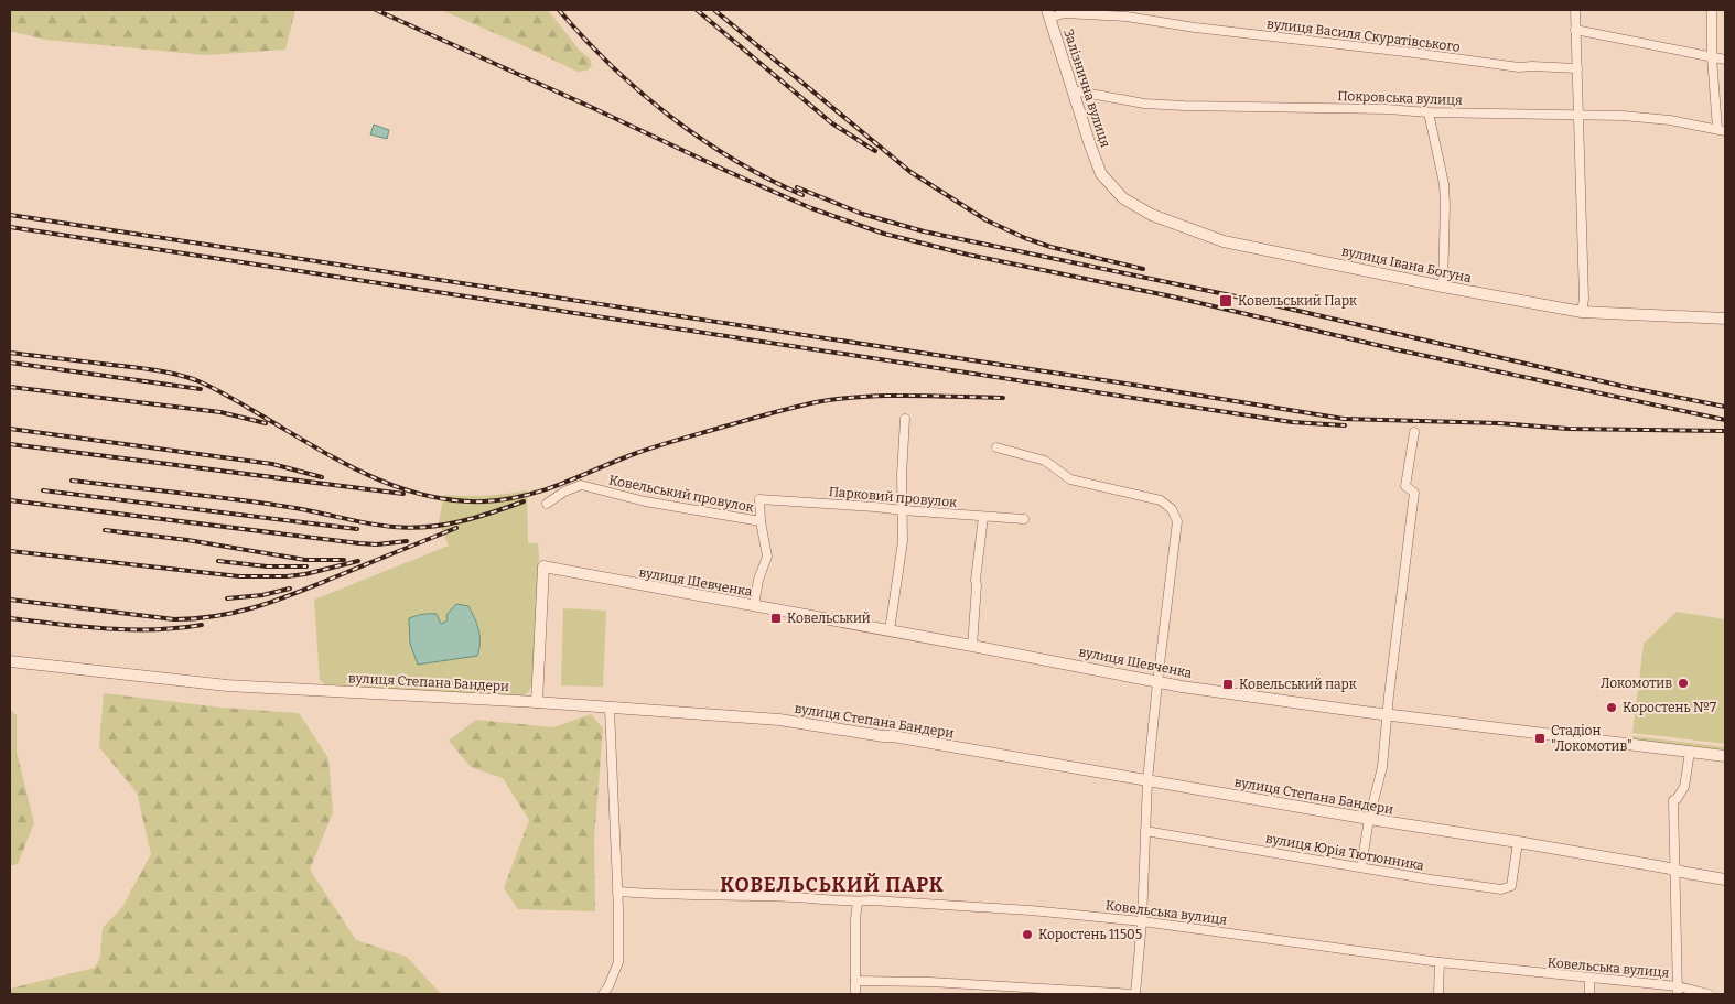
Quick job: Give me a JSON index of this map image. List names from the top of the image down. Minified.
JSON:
{"streets":{"street":["вулиця Василя Скуратівського","Залізнична вулиця","Покровська вулиця","вулиця Івана Богуна","Ковельський провулок","Парковий провулок","вулиця Шевченка","вулиця Степана Бандери","вулиця Юрія Тютюнника","Ковельська вулиця"]},"crossings":[["вулиця Василя Скуратівського","Залізнична вулиця"],["Залізнична вулиця","Покровська вулиця"],["Залізнична вулиця","вулиця Івана Богуна"],["Ковельський провулок","Парковий провулок"],["Ковельський провулок","вулиця Шевченка"],["вулиця Шевченка","вулиця Степана Бандери"],["вулиця Степана Бандери","вулиця Юрія Тютюнника"]],"districts":["КОВЕЛЬСЬКИЙ ПАРК"],"places":{"transit":["Ковельський Парк","Ковельський","Ковельський парк","Стадіон \"Локомотив\""],"other":["Локомотив","Коростень №7","Коростень 11505"]}}
